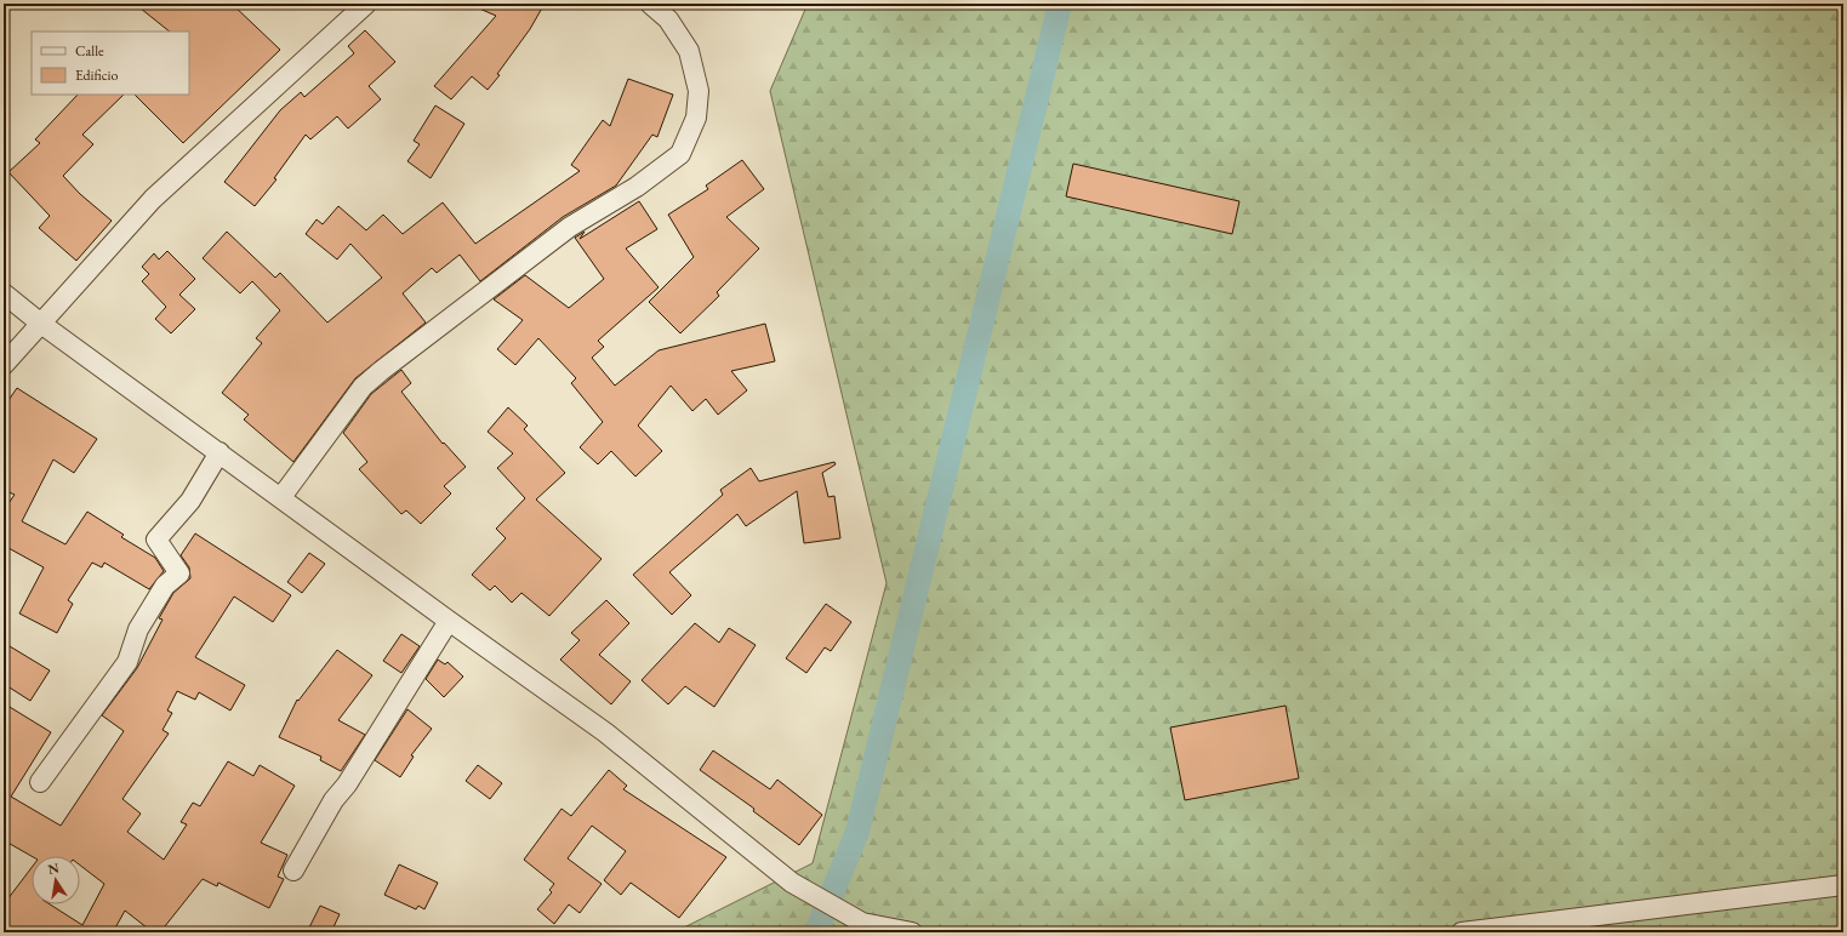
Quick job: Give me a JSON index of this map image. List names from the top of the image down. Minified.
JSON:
{"legend":["Calle","Edificio"],"north":"top"}
